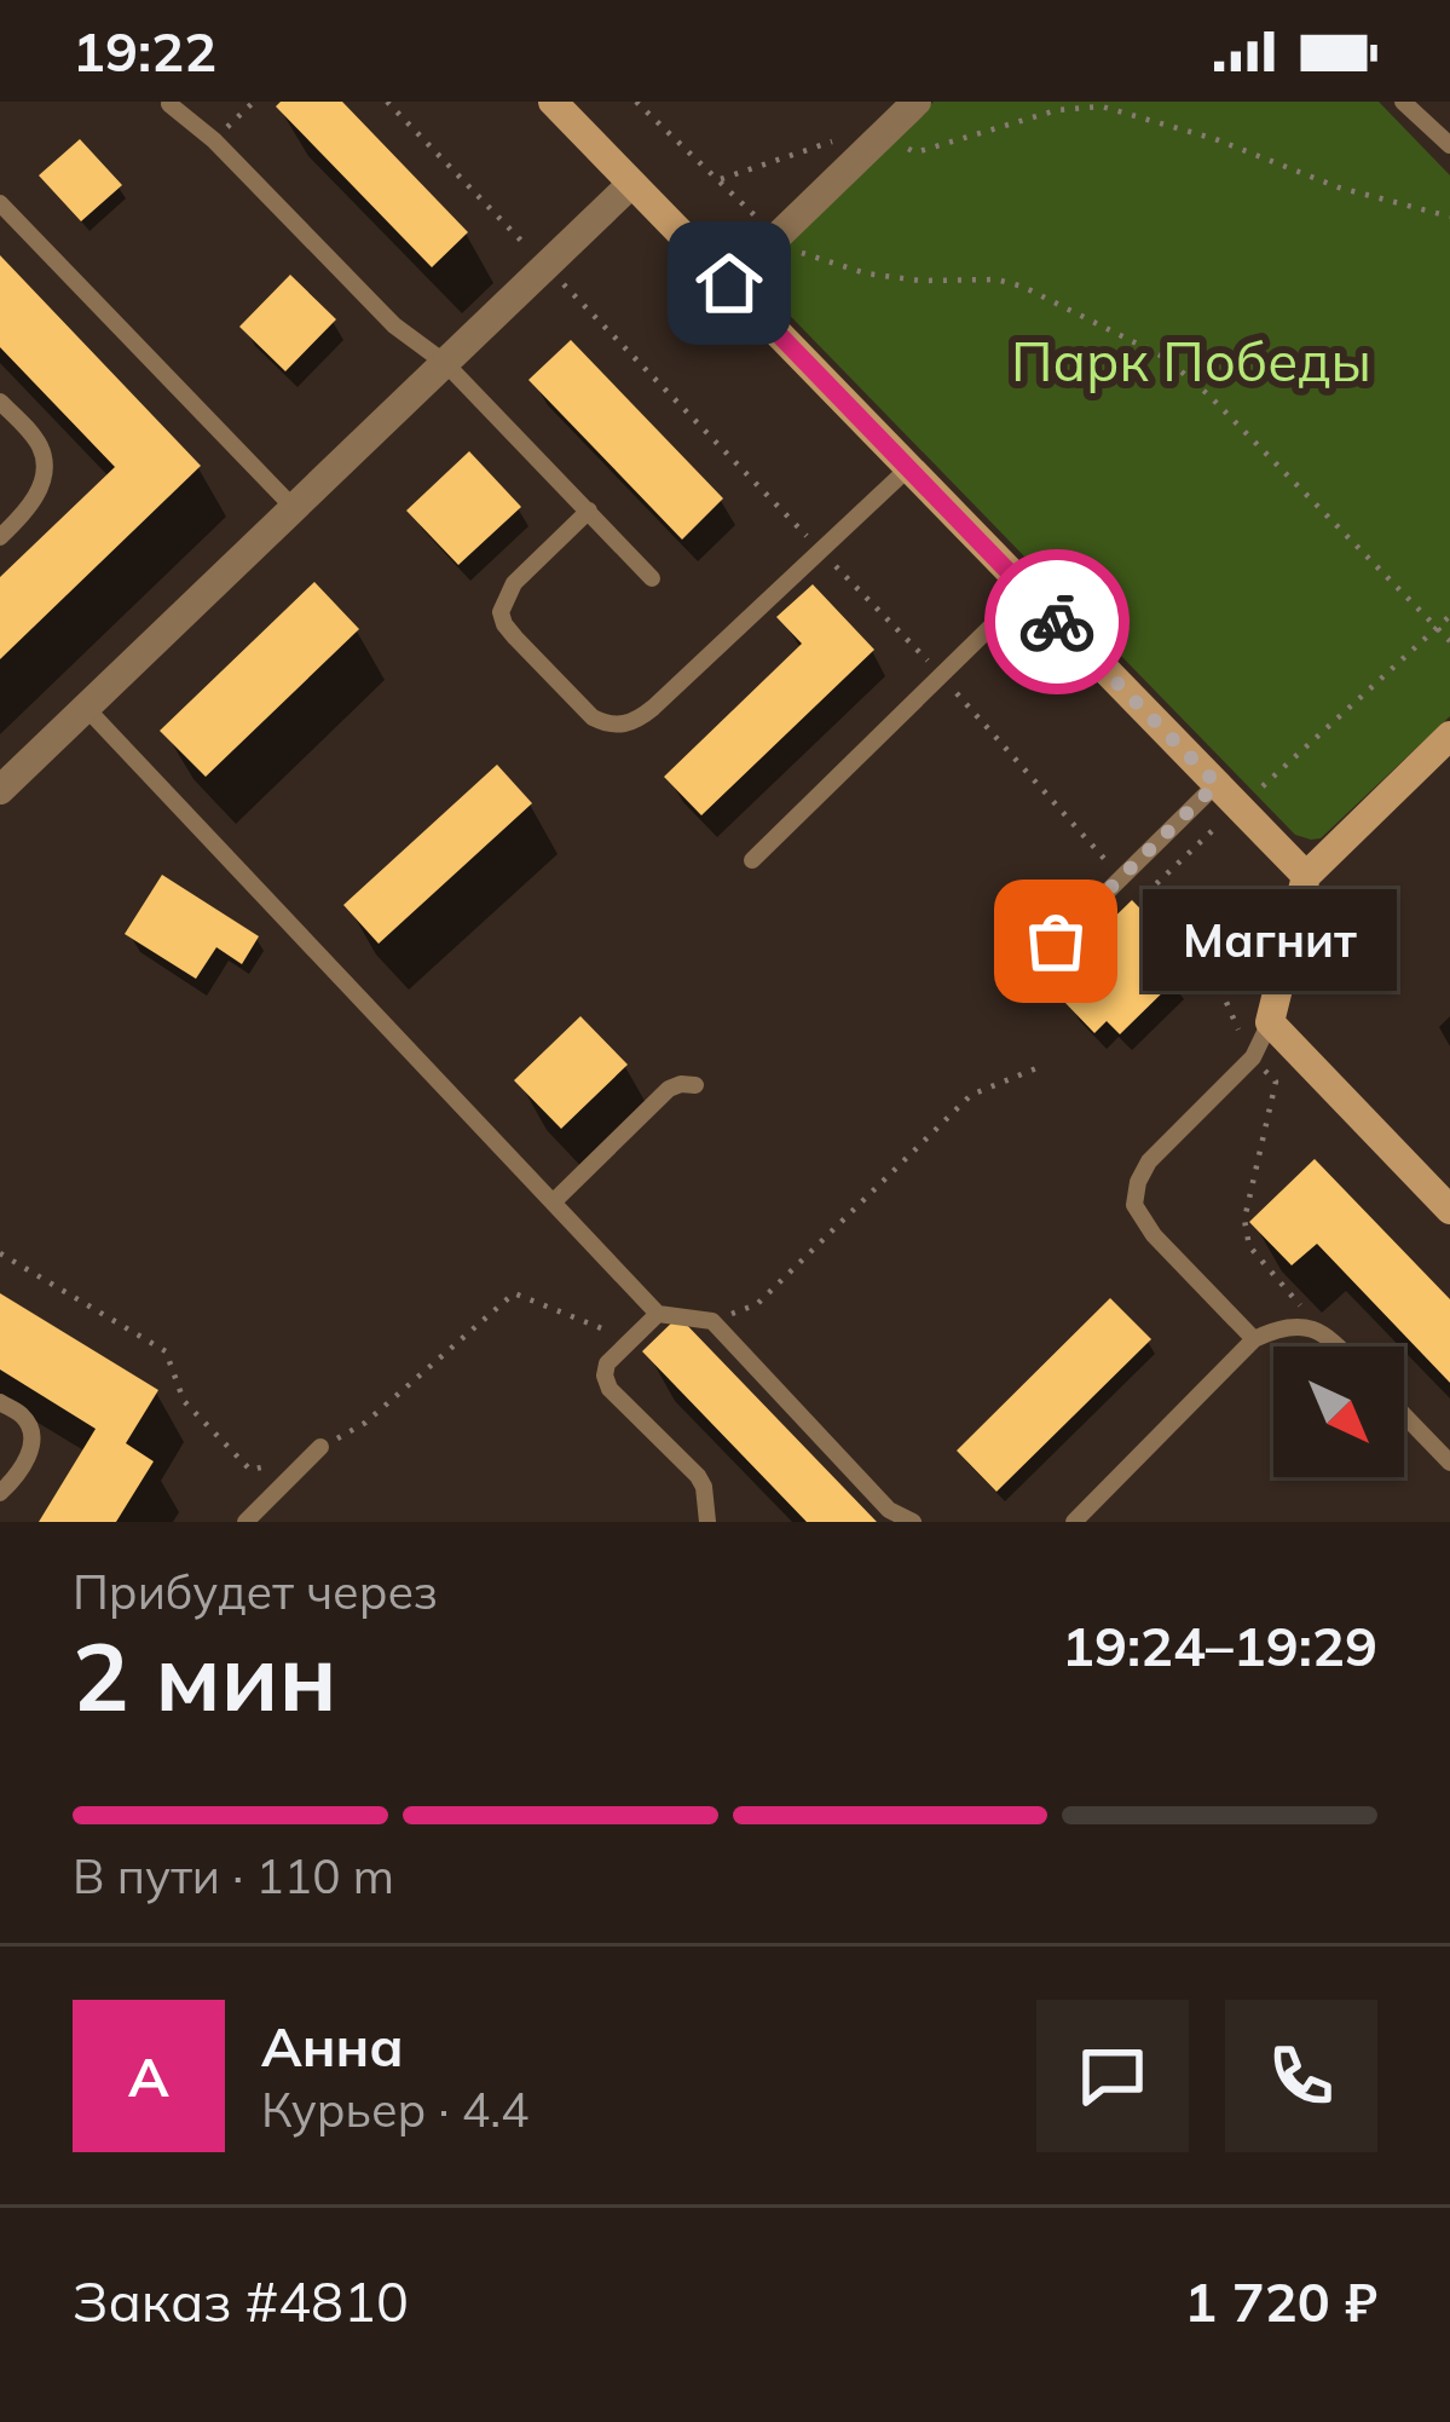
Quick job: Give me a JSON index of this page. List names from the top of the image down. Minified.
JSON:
{"parks":["Парк Победы"],"places":["Магнит"],"north":"bottom right","page":{"status":"19:22","bubble":"Магнит","heading":["2 мин","Прибудет через","19:24–19:29"],"panel":["Анна","Курьер · 4.4","Заказ #4810","1 720 ₽"],"bar":"В пути · 110 m","round":"А"}}
